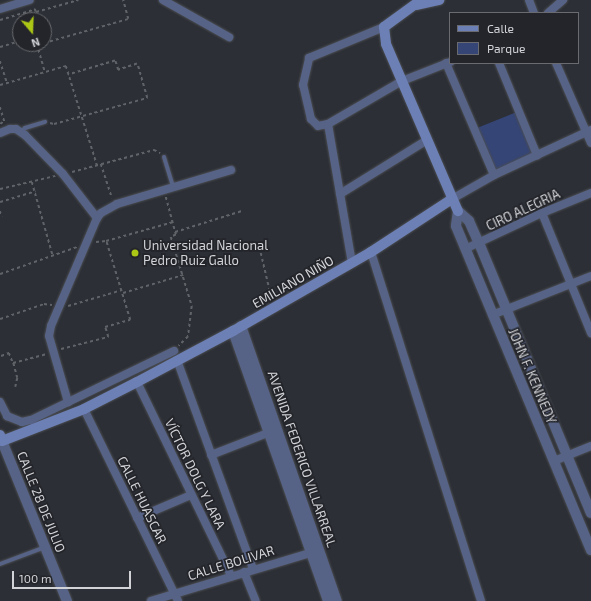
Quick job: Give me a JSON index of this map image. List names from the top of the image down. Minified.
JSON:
{"streets":{"main road":["EMILIANO NIÑO","JOHN F. KENNEDY"],"street":["CIRO ALEGRIA","AVENIDA FEDERICO VILLARREAL","VÍCTOR DOLG Y LARA","CALLE HUASCAR","CALLE 28 DE JULIO","CALLE BOLIVAR"]},"crossings":[["CIRO ALEGRIA","JOHN F. KENNEDY"],["EMILIANO NIÑO","JOHN F. KENNEDY"],["EMILIANO NIÑO","AVENIDA FEDERICO VILLARREAL"],["EMILIANO NIÑO","VÍCTOR DOLG Y LARA"],["EMILIANO NIÑO","CALLE HUASCAR"],["EMILIANO NIÑO","CALLE 28 DE JULIO"],["AVENIDA FEDERICO VILLARREAL","CALLE BOLIVAR"],["VÍCTOR DOLG Y LARA","CALLE BOLIVAR"],["CALLE HUASCAR","CALLE BOLIVAR"]],"places":["Universidad Nacional Pedro Ruiz Gallo"],"legend":["Calle","Parque"],"scale_bar":"100 m","north":"bottom"}
